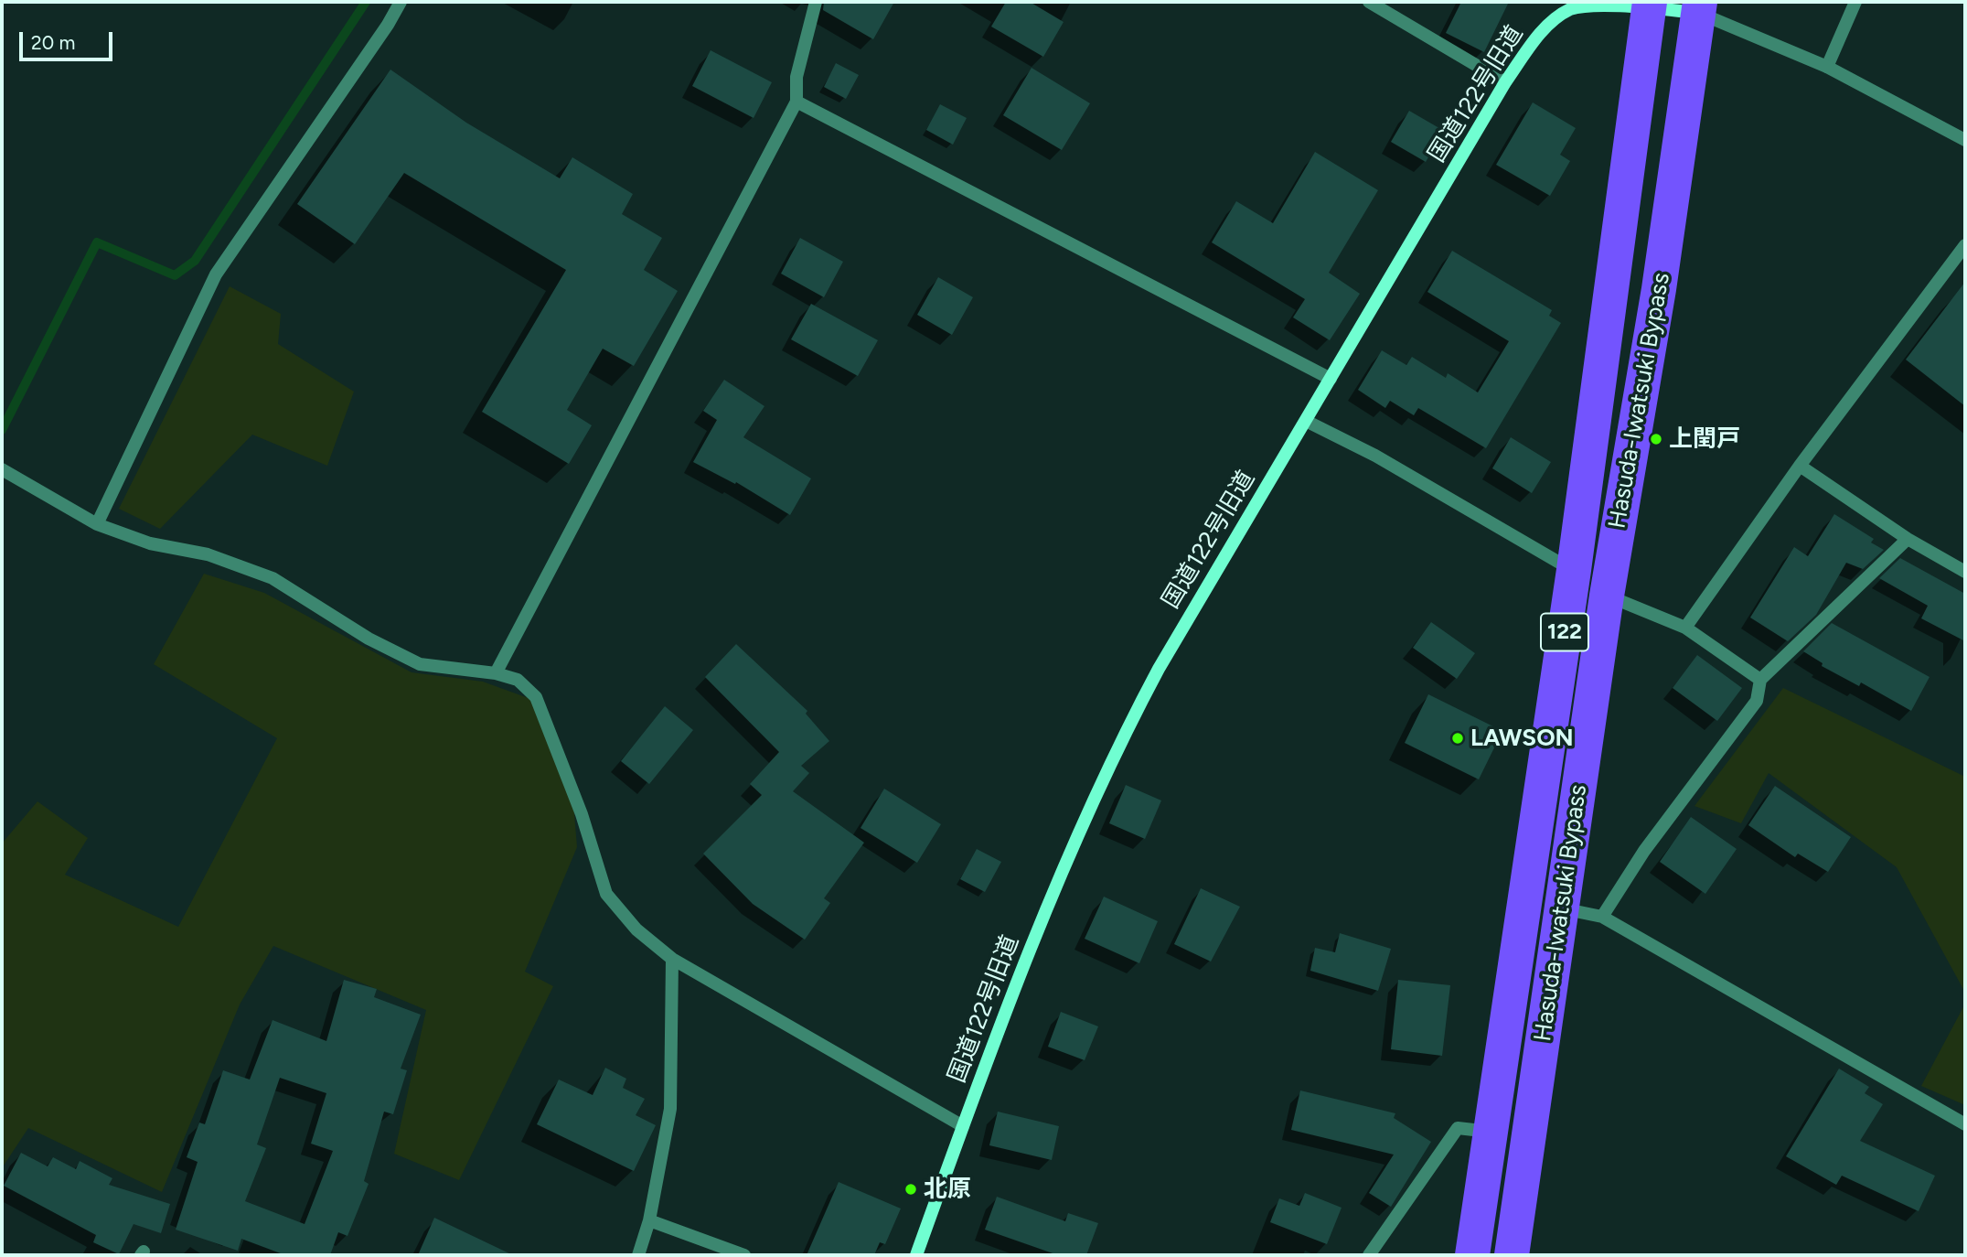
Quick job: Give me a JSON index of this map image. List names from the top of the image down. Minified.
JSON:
{"streets":{"highway":["Hasuda-Iwatsuki Bypass","122"],"street":["国道122号旧道"]},"crossings":[["国道122号旧道","Hasuda-Iwatsuki Bypass"]],"places":["上閏戸","LAWSON","北原"],"scale_bar":"20 m"}
